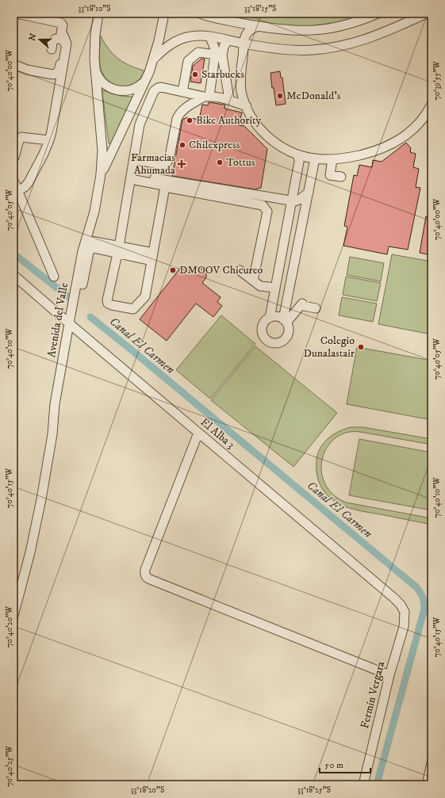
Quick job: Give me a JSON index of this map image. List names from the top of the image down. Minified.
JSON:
{"streets":{"street":["Avenida del Valle","El Alba 3","Fermín Vergara"]},"crossings":[["Avenida del Valle","El Alba 3"],["El Alba 3","Fermín Vergara"]],"water":["Canal El Carmen"],"places":{"other":["Starbucks","McDonald's","Bike Authority","Chilexpress","Tottus","DMOOV Chicureo","Colegio Dunalastair"],"health":["Farmacias Ahumada"]},"scale_bar":"50 m","north":"left","coordinates":["33°18'10\"S","33°18'15\"S","70°40'00\"W","70°39'55\"W","70°40'05\"W","70°40'10\"W","70°40'15\"W","70°40'20\"W","70°40'25\"W","33°18'20\"S","33°18'25\"S"]}
